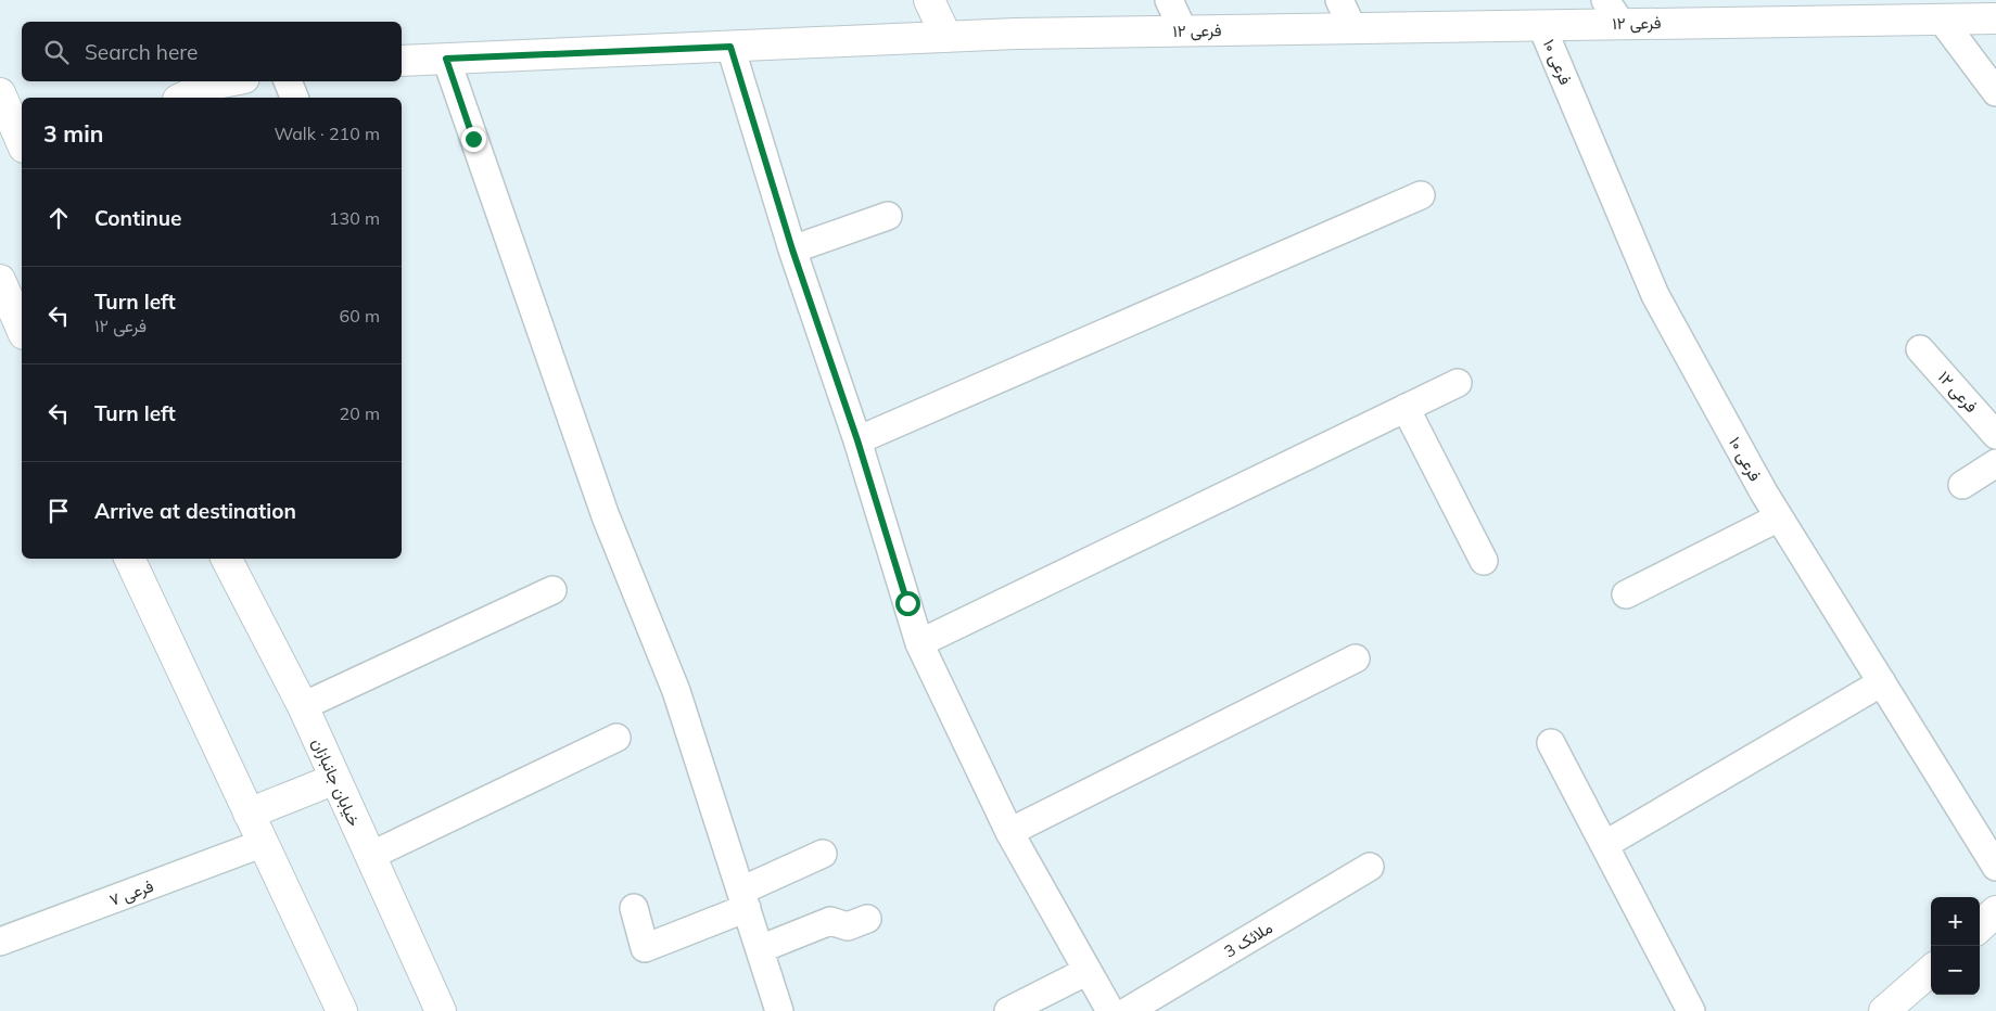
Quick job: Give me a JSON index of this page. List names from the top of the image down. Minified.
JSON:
{"streets":{"street":["فرعی ۱۲","فرعی ۱۰","خیابان جانبازان","فرعی ۷","ملائک 3"]},"crossings":[["فرعی ۱۲","فرعی ۱۰"]],"page":{"search":"Search here","heading":["3 min","Walk · 210 m"],"list":[["Continue","130 m"],["Turn left","فرعی ۱۲","60 m"],["Turn left","20 m"],"Arrive at destination"],"map_buttons":["+","−"]}}
